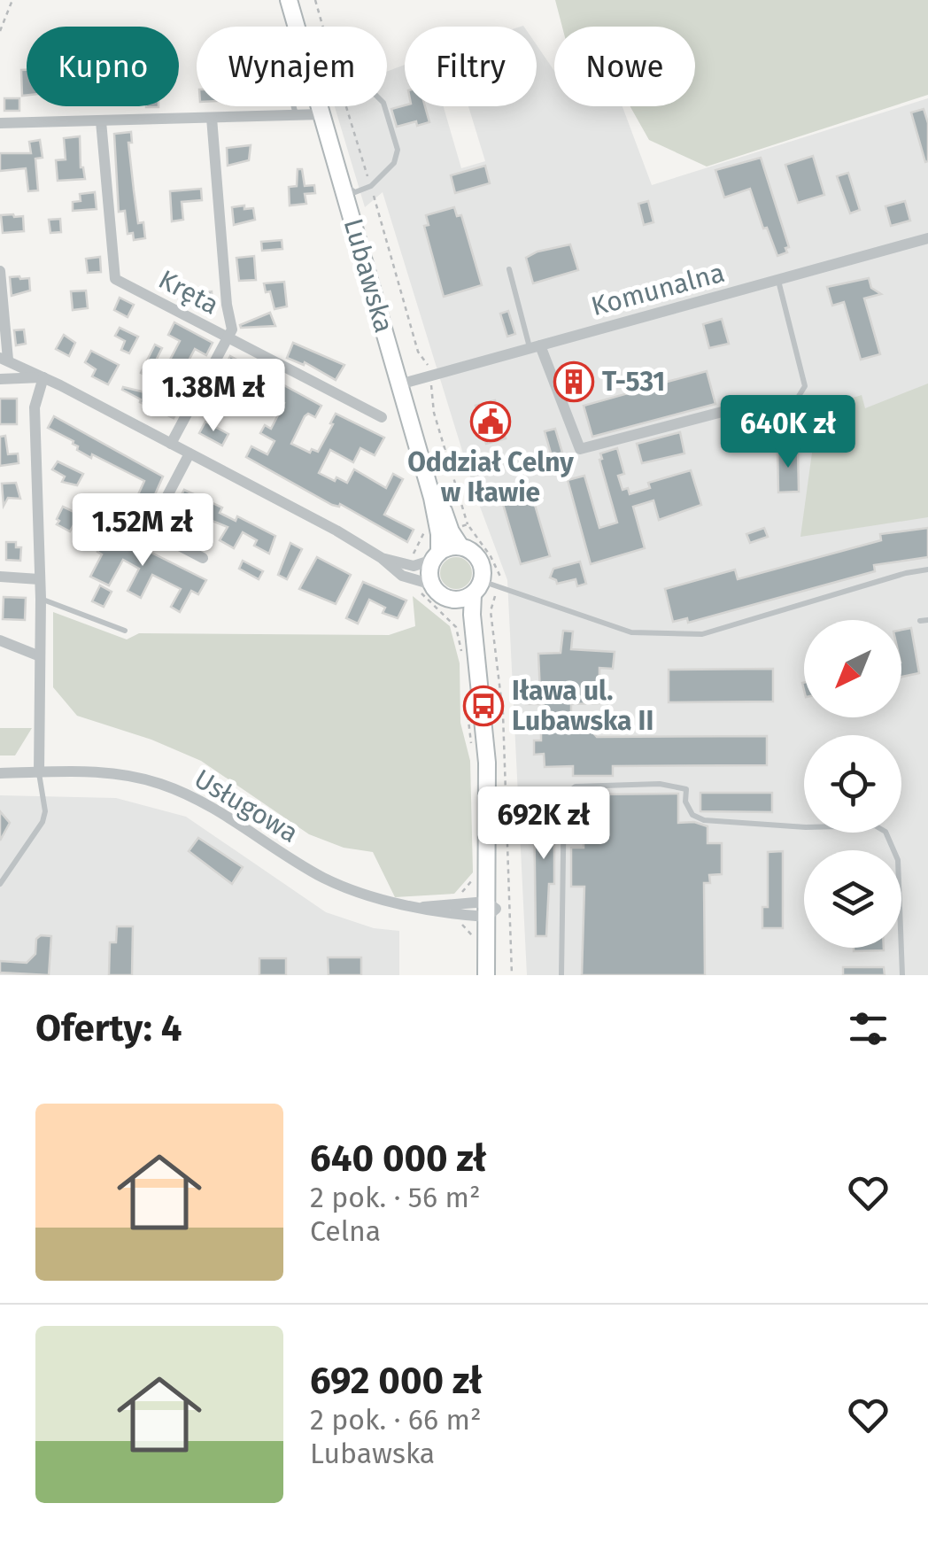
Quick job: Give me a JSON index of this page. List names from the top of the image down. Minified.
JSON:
{"streets":{"main road":["Lubawska"],"street":["Komunalna","Kręta","Usługowa"]},"crossings":[["Lubawska","Komunalna"]],"places":{"building":["T-531"],"public building":["Oddział Celny w Iławie"],"bus stop":["Iława ul. Lubawska II"]},"north":"bottom left","page":{"chip":["Kupno","Wynajem","Filtry","Nowe"],"price":["1.38M zł","640K zł","1.52M zł","692K zł"],"heading":"Oferty: 4","list":[{"name":"640 000 zł","note":"2 pok. · 56 m² · Celna"},{"name":"692 000 zł","note":"2 pok. · 66 m² · Lubawska"}]}}
